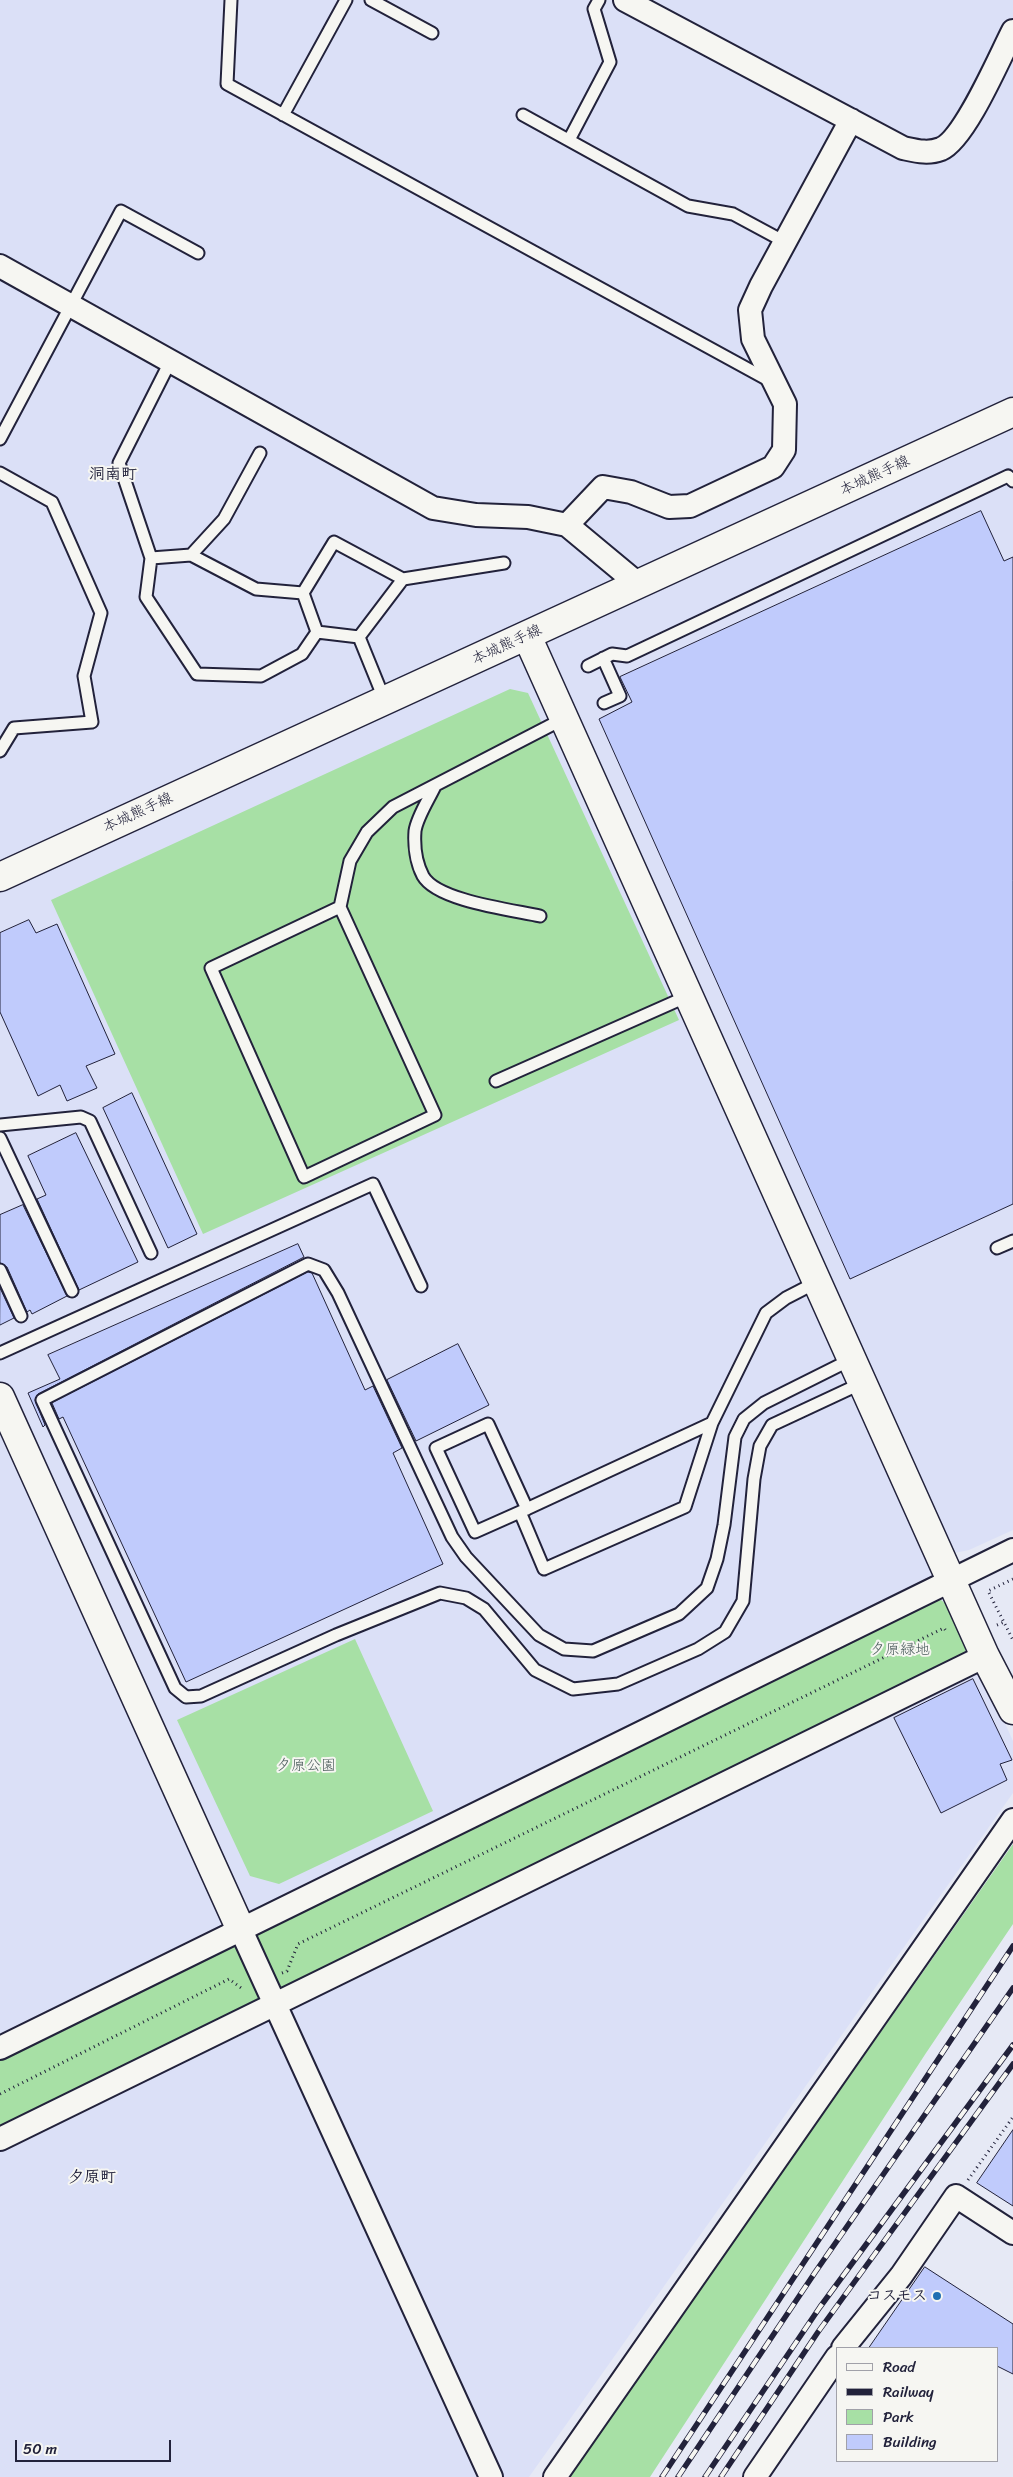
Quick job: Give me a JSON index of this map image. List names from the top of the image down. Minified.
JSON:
{"streets":{"main road":["本城熊手線"]},"districts":["洞南町","夕原町"],"parks":["夕原緑地","夕原公園"],"places":["コスモス"],"legend":["Road","Railway","Park","Building"],"scale_bar":"50 m"}
